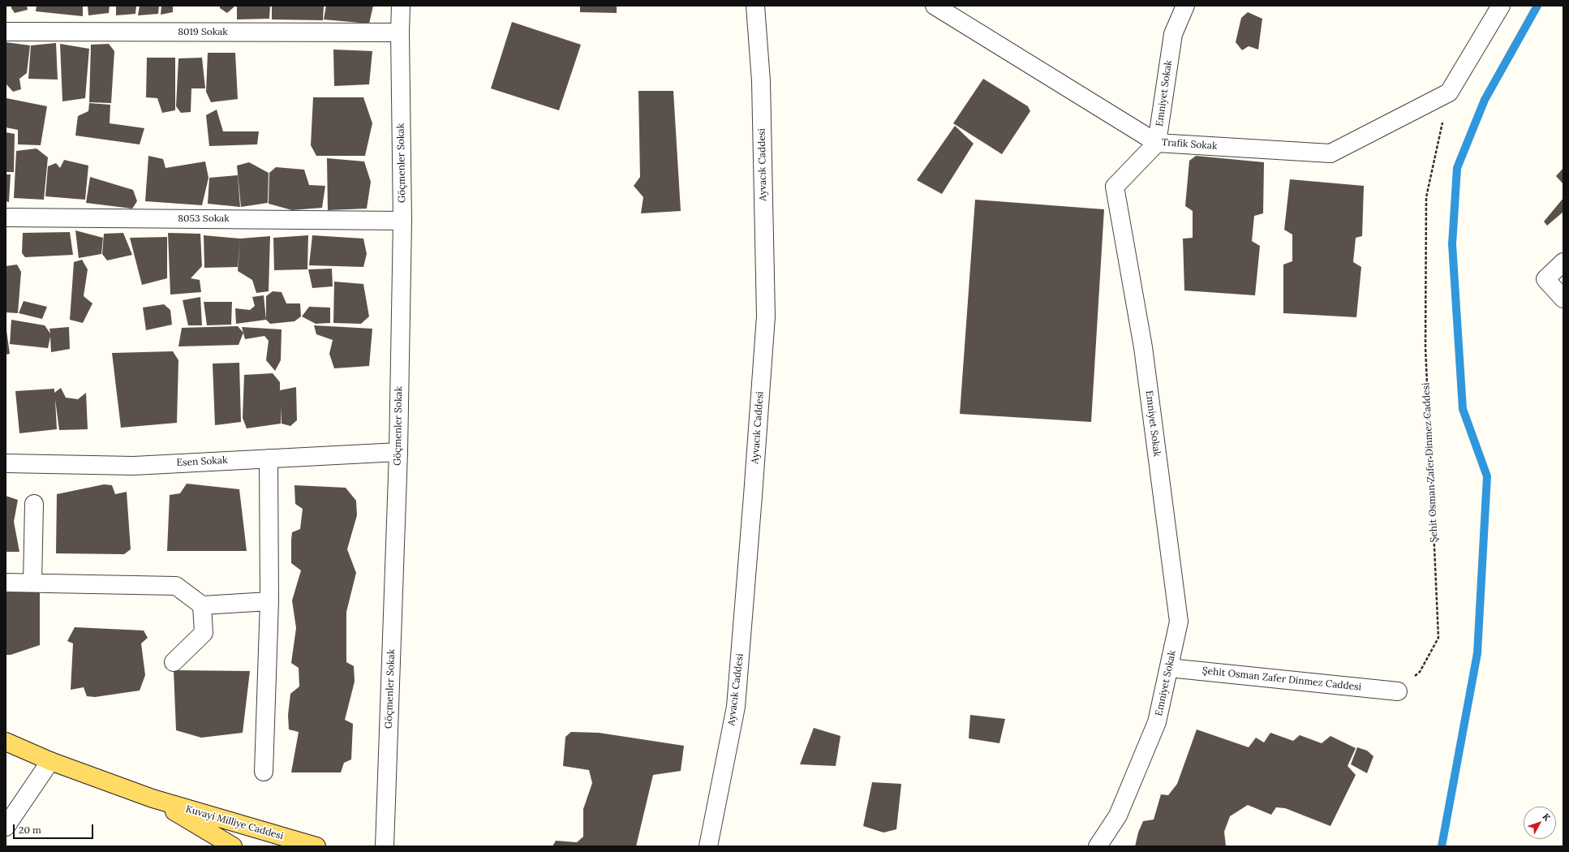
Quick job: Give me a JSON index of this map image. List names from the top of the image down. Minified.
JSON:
{"streets":{"main road":["Kuvayi Milliye Caddesi"],"street":["8019 Sokak","Emniyet Sokak","Trafik Sokak","Göçmenler Sokak","Ayvacık Caddesi","8053 Sokak","Esen Sokak","Şehit Osman Zafer Dinmez Caddesi"]},"crossings":[["8019 Sokak","Göçmenler Sokak"],["Emniyet Sokak","Trafik Sokak"],["Emniyet Sokak","Şehit Osman Zafer Dinmez Caddesi"],["Trafik Sokak","Şehit Osman Zafer Dinmez Caddesi"],["Göçmenler Sokak","8053 Sokak"],["Göçmenler Sokak","Esen Sokak"]],"scale_bar":"20 m","north":"top right"}
